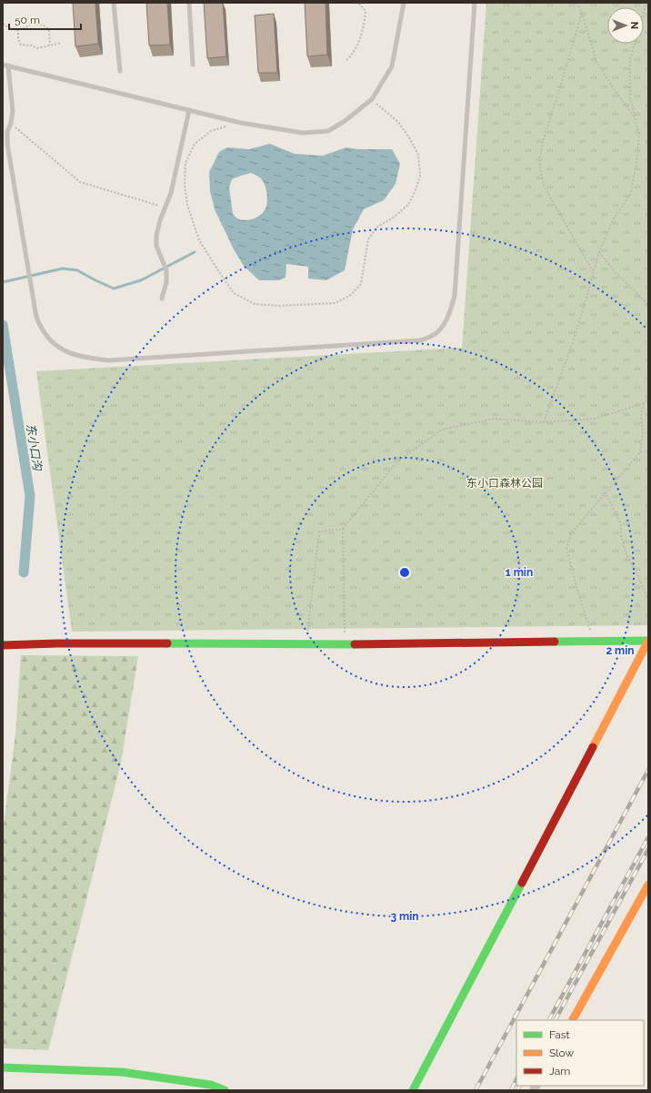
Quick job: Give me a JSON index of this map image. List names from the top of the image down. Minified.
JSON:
{"water":["东小口沟"],"parks":["东小口森林公园"],"legend":["Fast","Slow","Jam"],"scale_bar":"50 m","north":"right","rings":["1 min","2 min","3 min"]}
